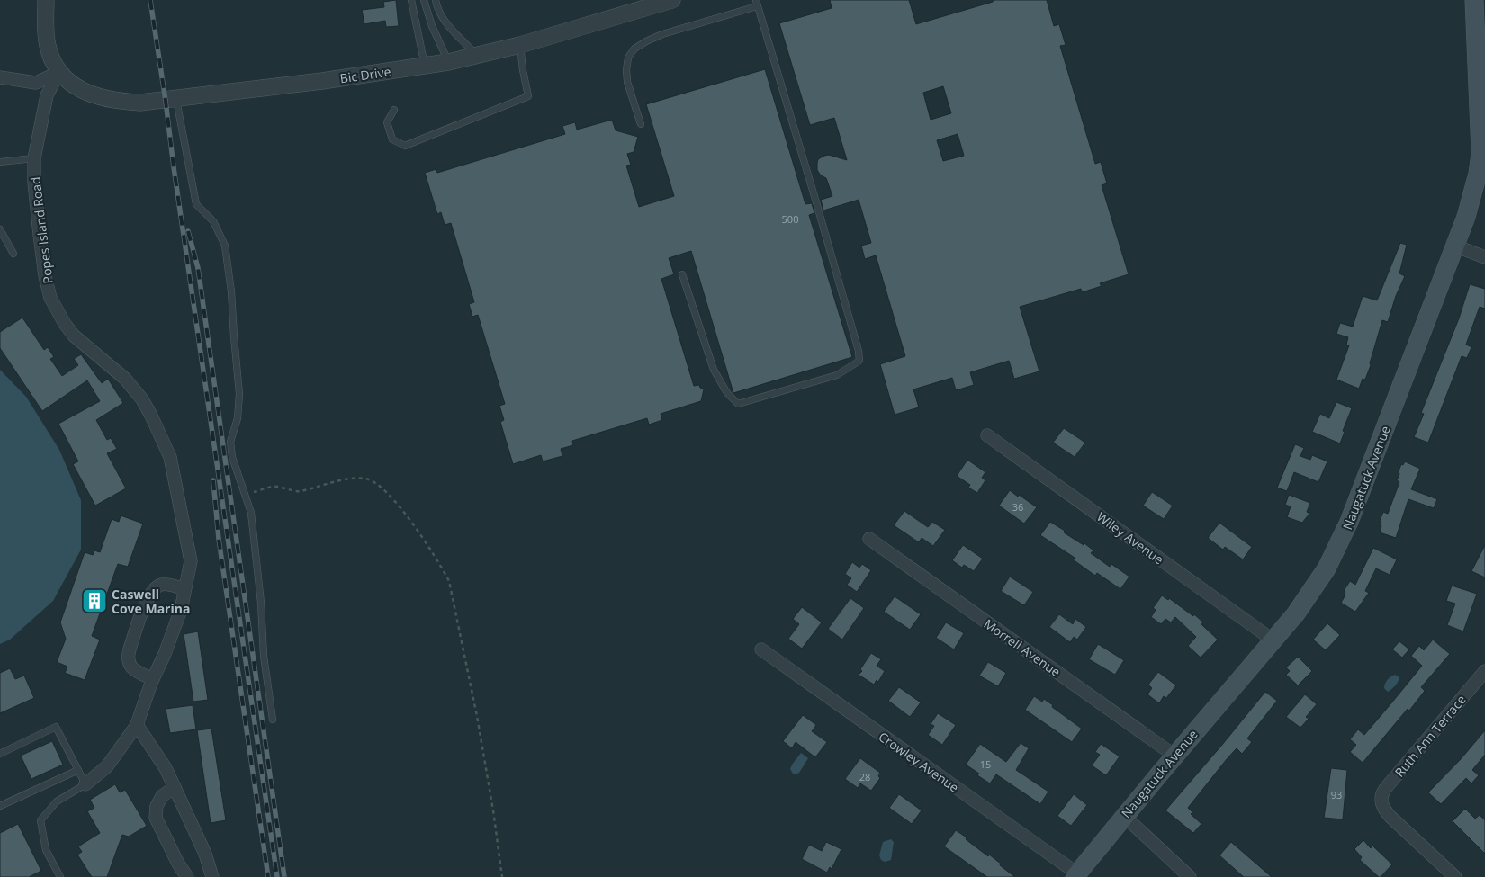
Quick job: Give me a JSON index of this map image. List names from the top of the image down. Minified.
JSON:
{"streets":{"main road":["Naugatuck Avenue"],"street":["Bic Drive","Popes Island Road","Wiley Avenue","Morrell Avenue","Ruth Ann Terrace","Crowley Avenue"]},"crossings":[["Bic Drive","Popes Island Road"],["Naugatuck Avenue","Wiley Avenue"],["Naugatuck Avenue","Morrell Avenue"],["Naugatuck Avenue","Crowley Avenue"]],"places":{"building":["Caswell Cove Marina"]},"house_numbers":["500","36","15","28","93"]}
